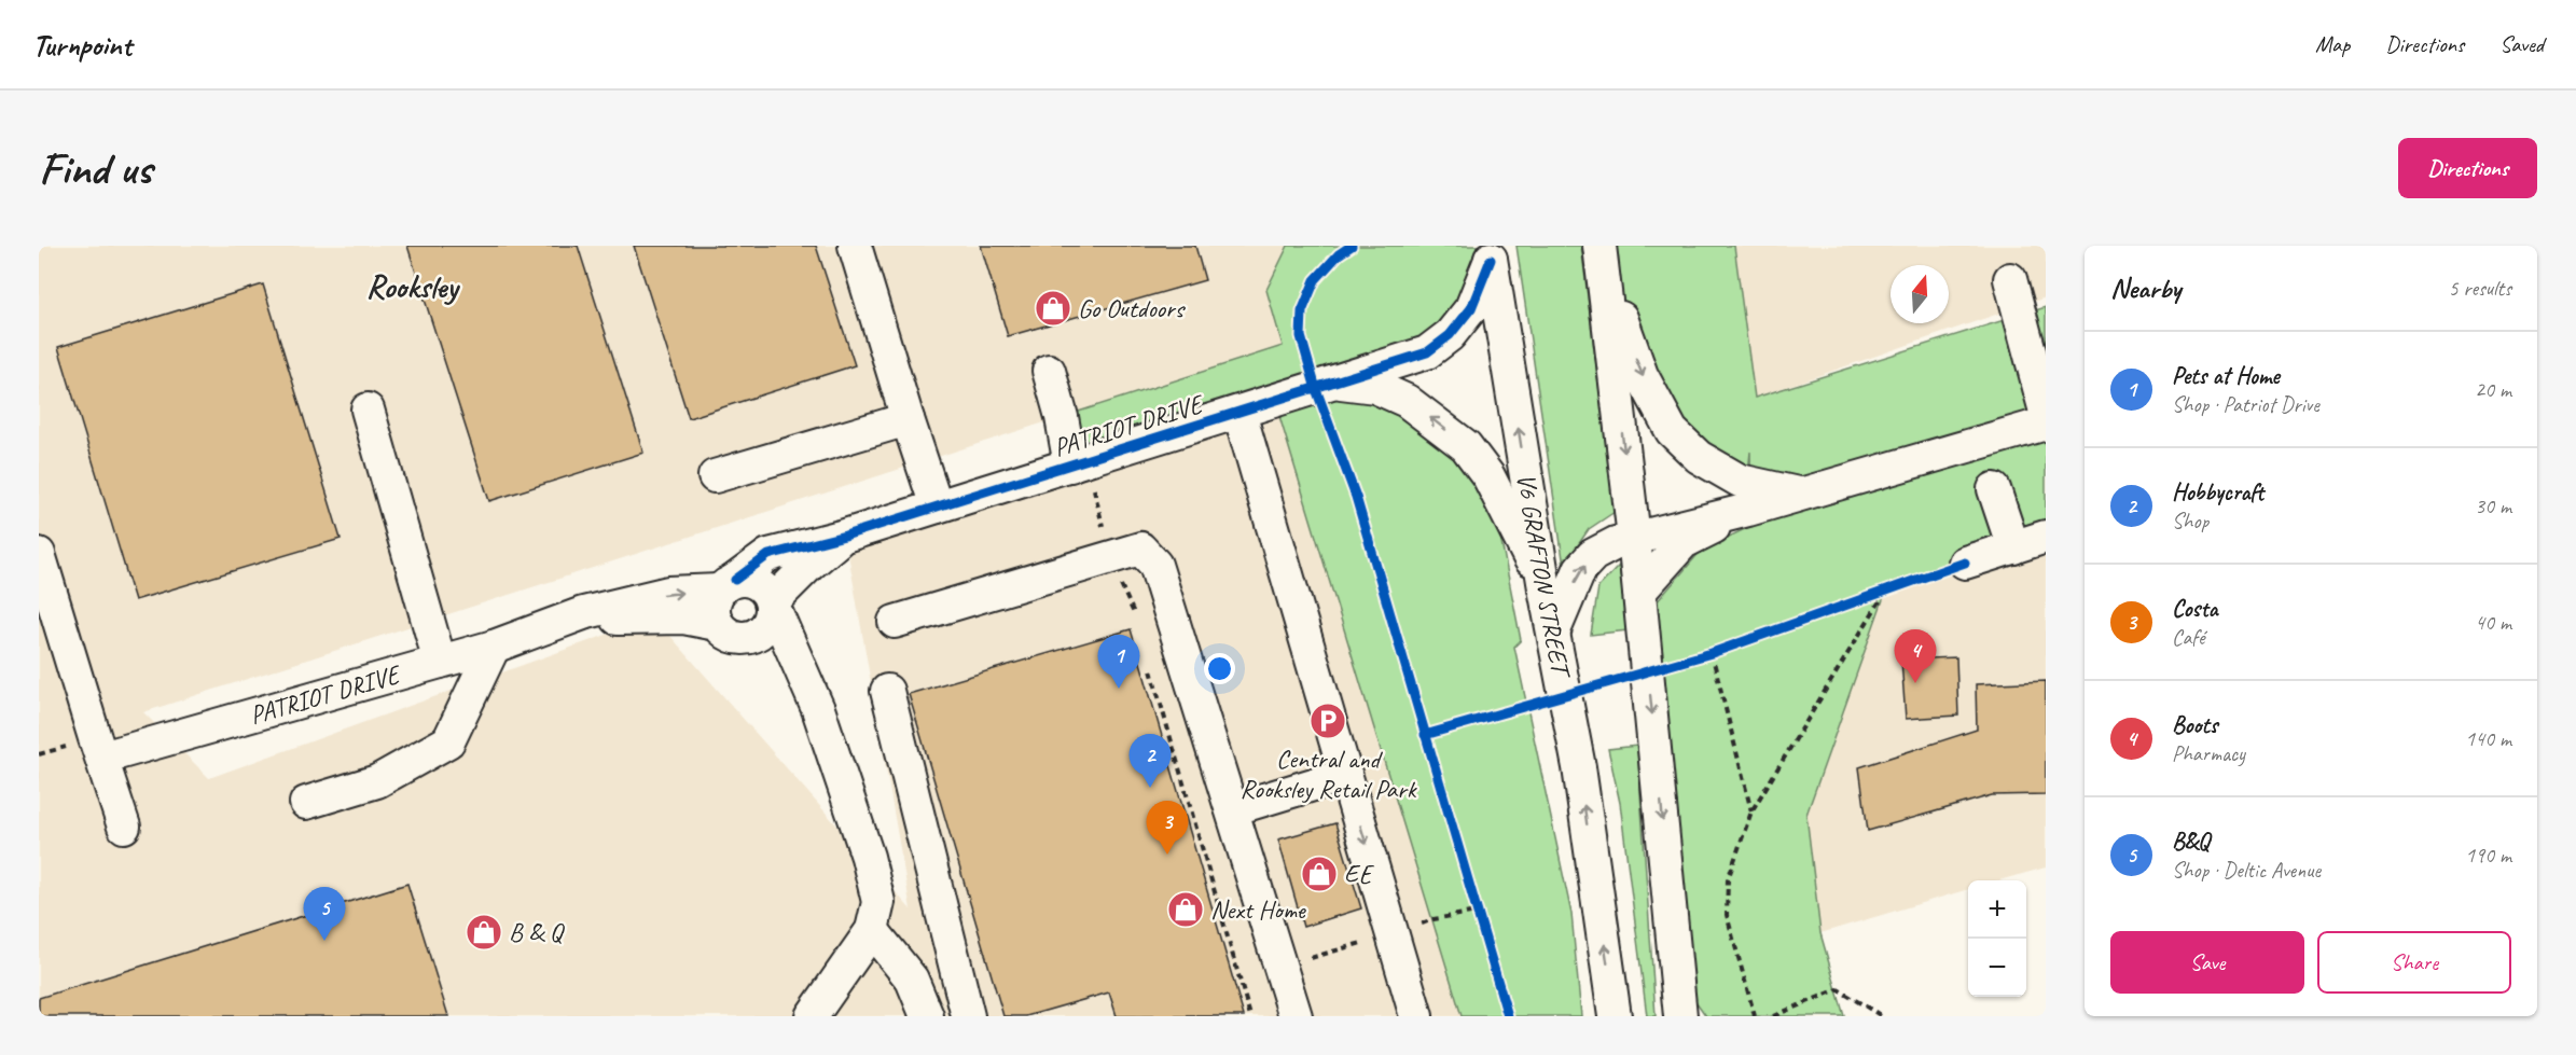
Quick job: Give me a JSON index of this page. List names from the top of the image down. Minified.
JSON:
{"streets":{"street":["PATRIOT DRIVE","V6 GRAFTON STREET"]},"crossings":[["PATRIOT DRIVE","V6 GRAFTON STREET"]],"districts":["Rooksley"],"places":{"shop":["Go Outdoors","EE","Next Home","B & Q"],"parking":["Central and Rooksley Retail Park"]},"north":"top","page":{"header":"Turnpoint","nav":["Map","Directions","Saved"],"buttons":["Directions",["Save","Share"]],"title":"Find us","heading":["Nearby","5 results"],"list":[{"mark":"1","name":"Pets at Home","note":"Shop · Patriot Drive","value":"20 m"},{"mark":"2","name":"Hobbycraft","note":"Shop","value":"30 m"},{"mark":"3","name":"Costa","note":"Café","value":"40 m"},{"mark":"4","name":"Boots","note":"Pharmacy","value":"140 m"},{"mark":"5","name":"B&Q","note":"Shop · Deltic Avenue","value":"190 m"}],"pins":["4","1","2","3","5"],"map_buttons":["+","−"]}}
